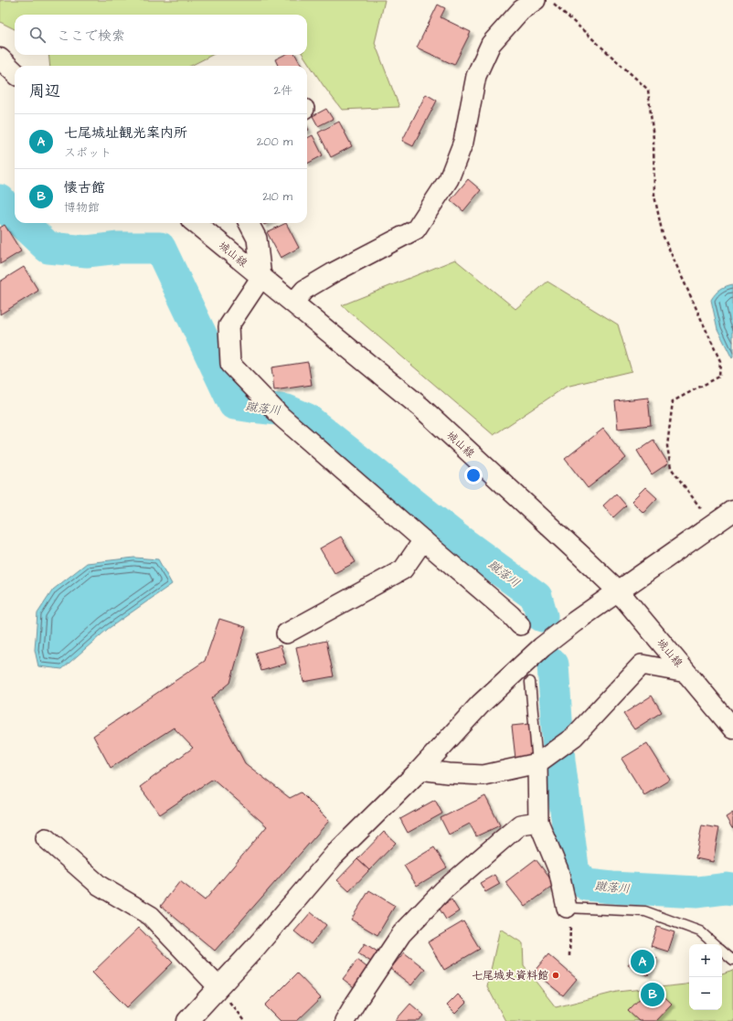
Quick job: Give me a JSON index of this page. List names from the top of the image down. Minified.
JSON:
{"streets":{"main road":["城山線"]},"water":["蹴落川"],"places":["七尾城史資料館"],"page":{"search":"ここで検索","heading":["周辺","2件"],"list":[{"mark":"A","name":"七尾城址観光案内所","note":"スポット","value":"200 m"},{"mark":"B","name":"懐古館","note":"博物館","value":"210 m"}],"map_buttons":["+","−"],"pins":["A","B"]}}
